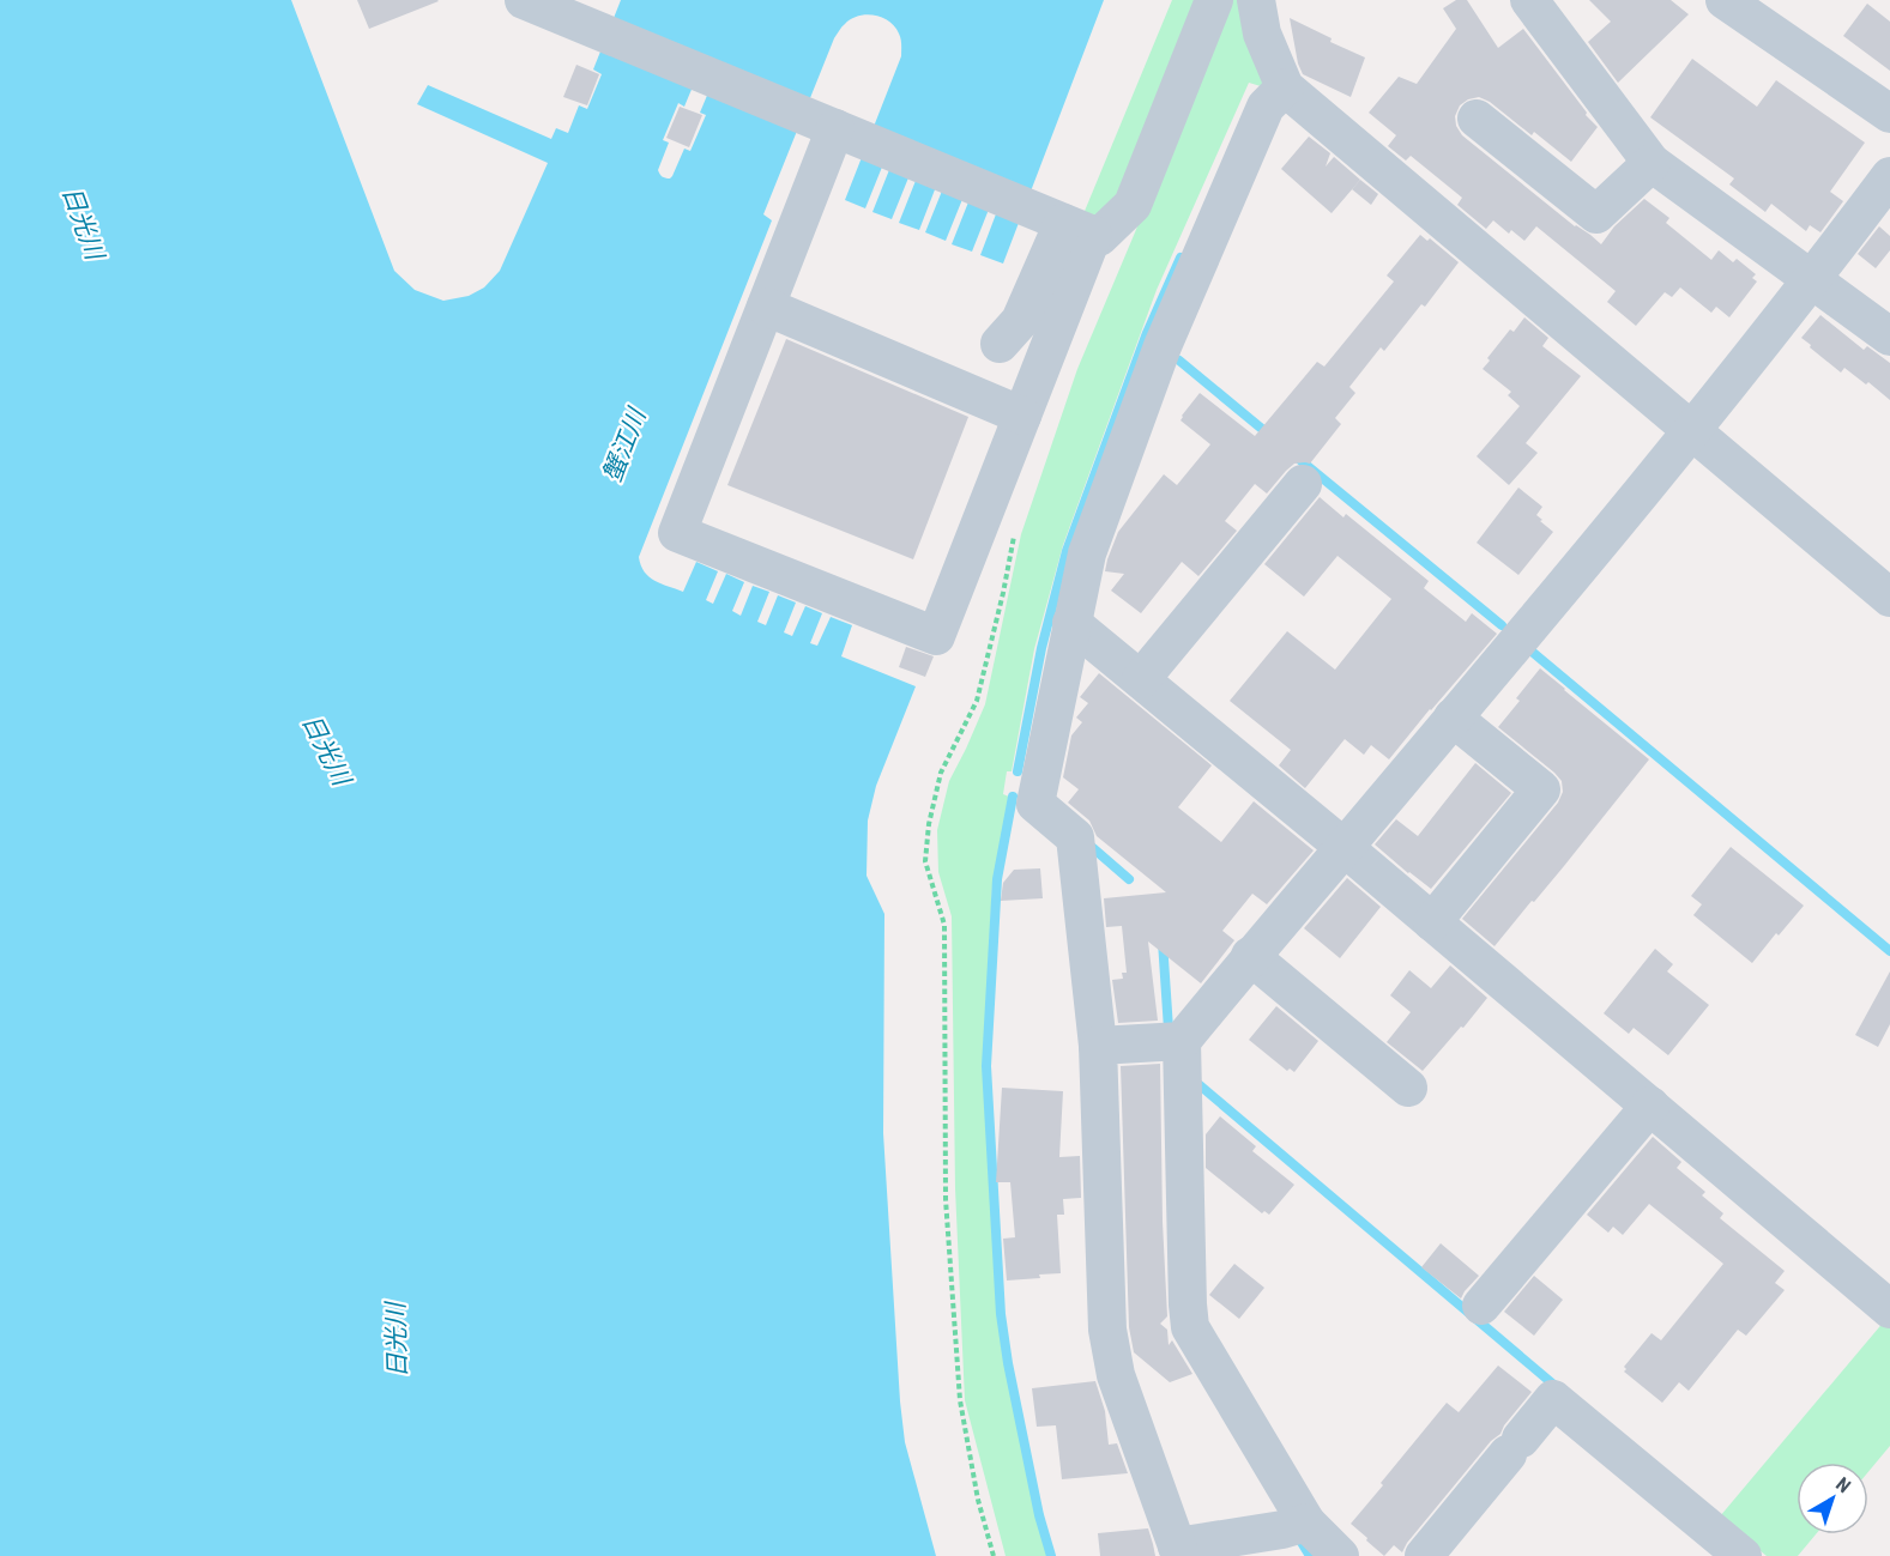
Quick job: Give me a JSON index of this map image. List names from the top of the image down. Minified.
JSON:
{"water":["日光川","蟹江川"],"north":"top right"}
